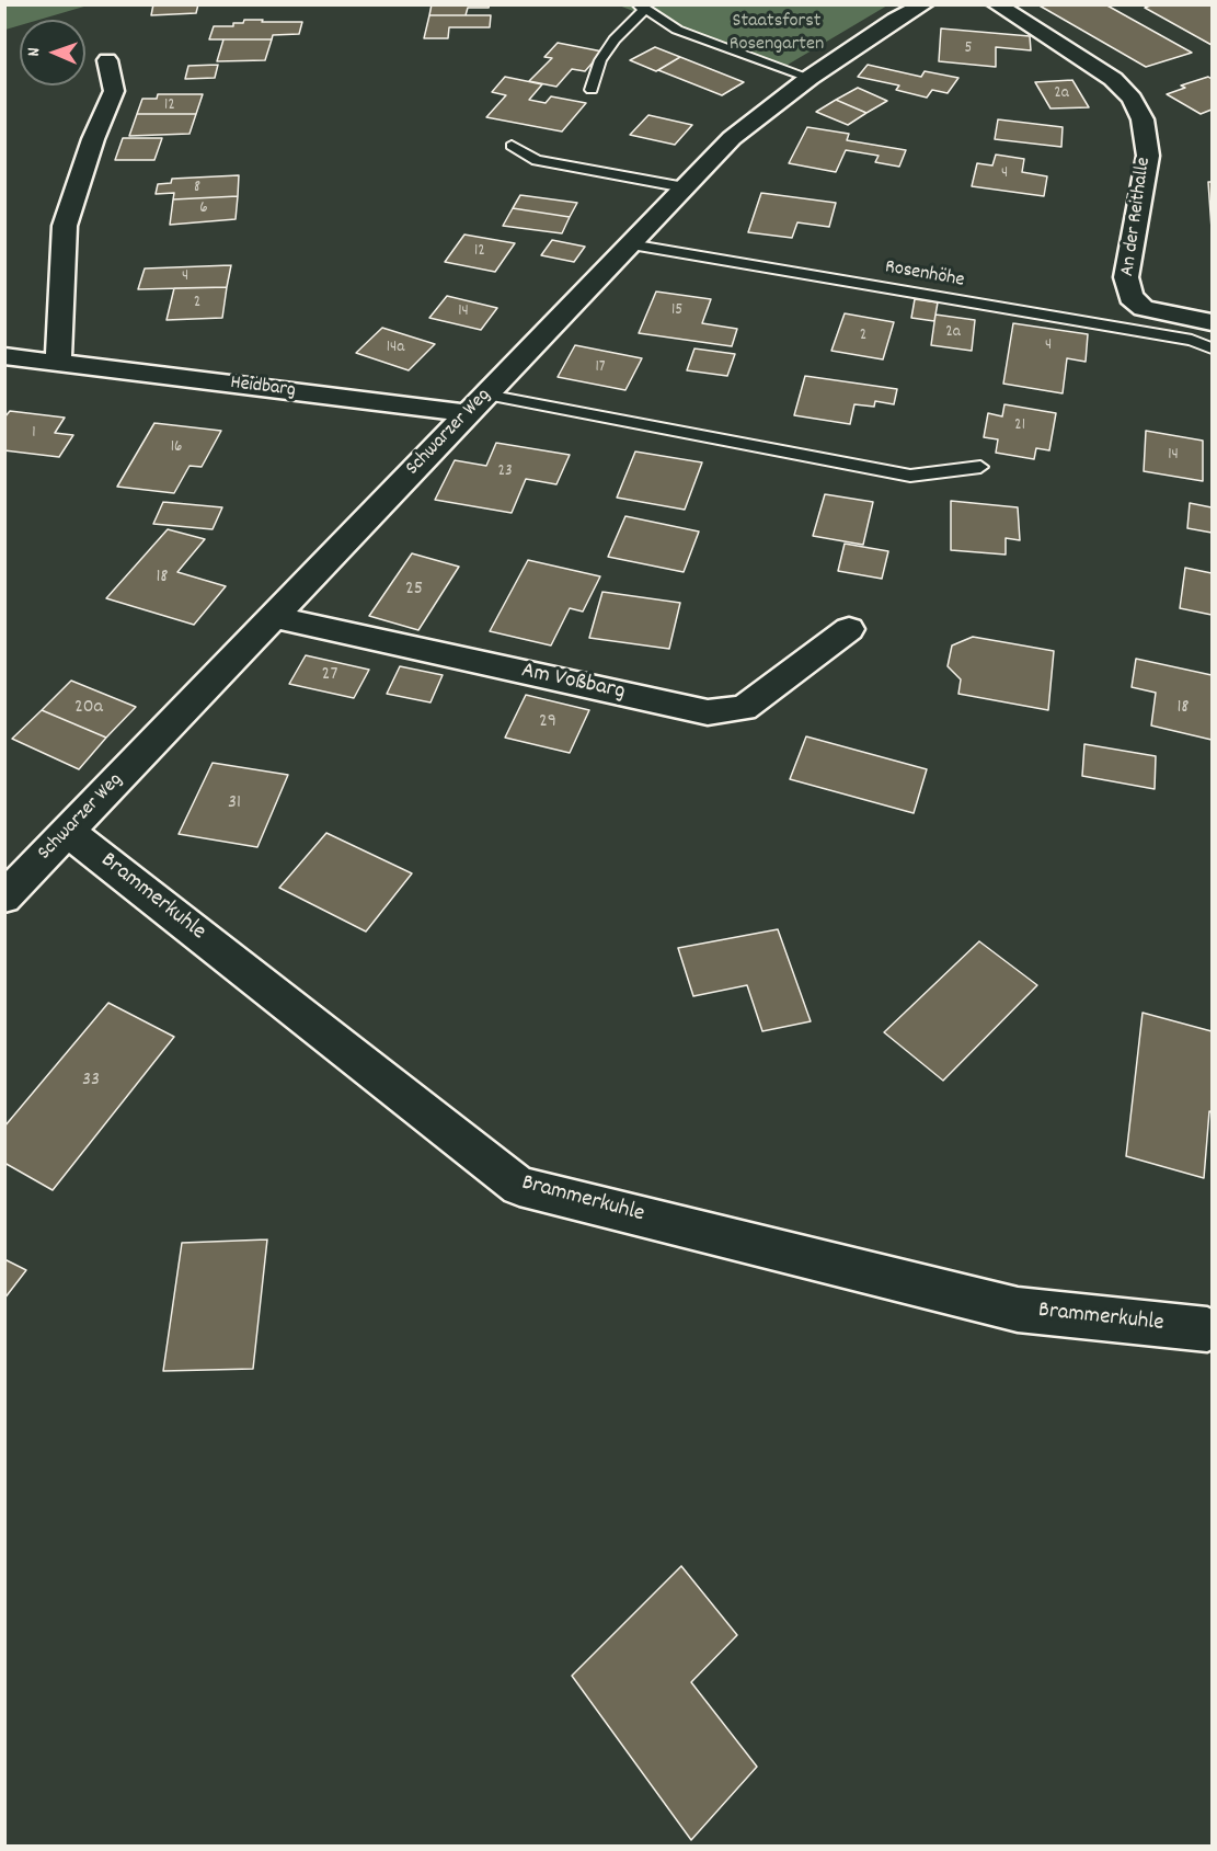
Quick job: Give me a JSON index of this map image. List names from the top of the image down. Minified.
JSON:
{"streets":{"street":["An der Reithalle","Heidbarg","Schwarzer Weg","Am Voßbarg","Brammerkuhle"],"lane":["Rosenhöhe"]},"crossings":[["Rosenhöhe","Schwarzer Weg"],["Heidbarg","Schwarzer Weg"],["Schwarzer Weg","Am Voßbarg"],["Schwarzer Weg","Brammerkuhle"]],"parks":["Staatsforst Rosengarten"],"house_numbers":["5","2a","12","4","8","6","12","4","2","15","14","2a","2","4","14a","17","21","1","16","14","23","18","25","27","20a","18","29","31","33"],"north":"left"}
